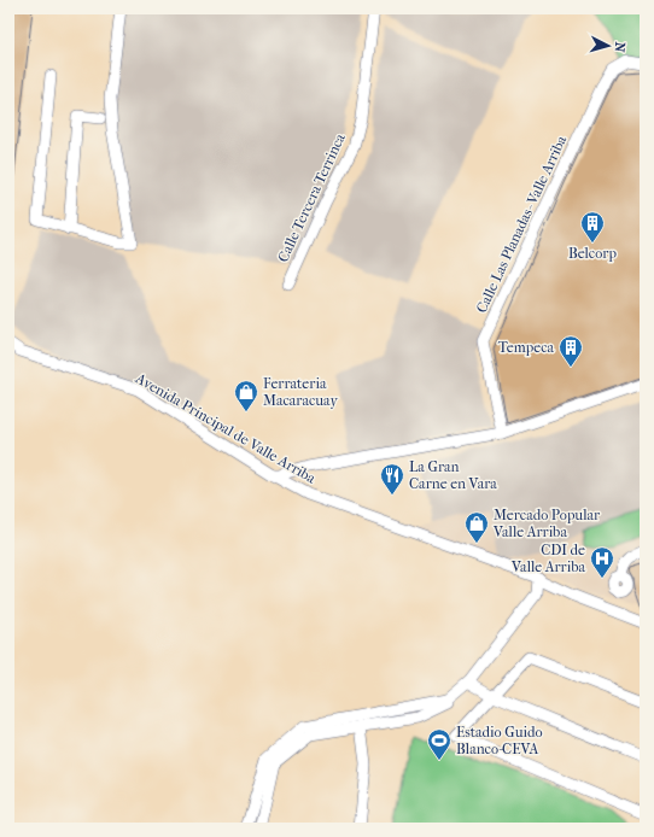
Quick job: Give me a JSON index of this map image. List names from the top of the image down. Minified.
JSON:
{"streets":{"street":["Calle Tercera Terrinca","Calle Las Planadas- Valle Arriba","Avenida Principal de Valle Arriba"]},"places":{"building":["Belcorp","Tempeca"],"shop":["Ferrateria Macaracuay","Mercado Popular Valle Arriba"],"restaurant":["La Gran Carne en Vara"],"hospital":["CDI de Valle Arriba"],"sports":["Estadio Guido Blanco-CEVA"]},"north":"right"}
